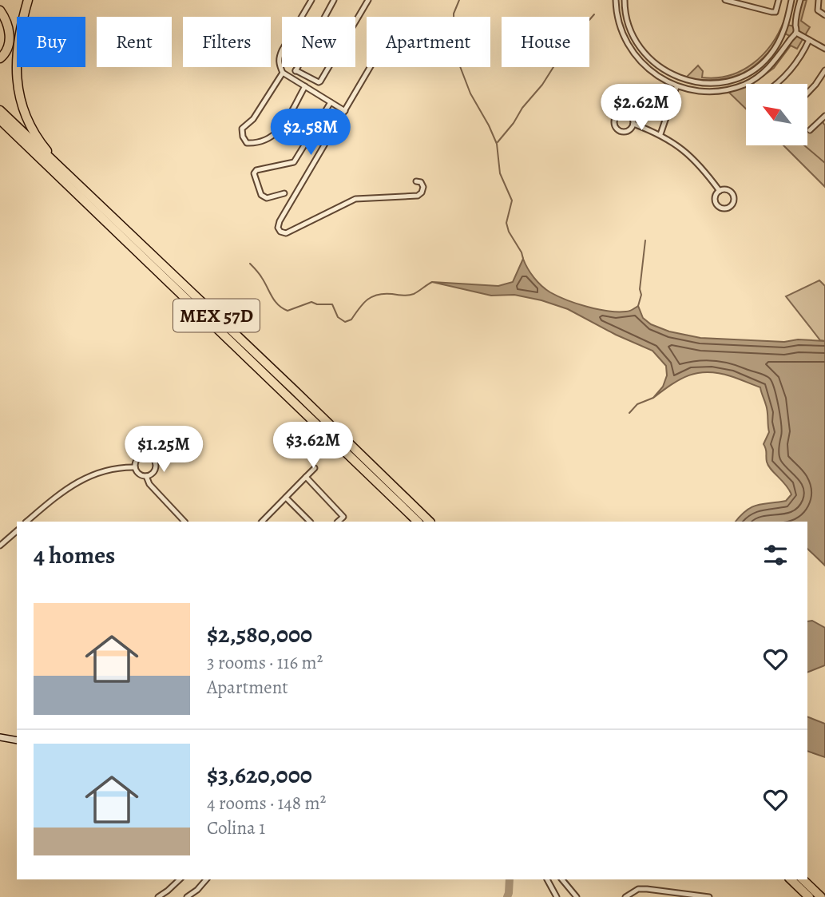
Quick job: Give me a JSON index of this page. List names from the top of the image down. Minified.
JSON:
{"streets":{"highway":["MEX 57D"]},"north":"top left","page":{"chip":["Buy","Rent","Filters","New","Apartment","House"],"price":["$2.62M","$2.58M","$3.62M","$1.25M"],"heading":"4 homes","list":[{"name":"$2,580,000","note":"3 rooms · 116 m² · Apartment"},{"name":"$3,620,000","note":"4 rooms · 148 m² · Colina 1"}]}}
